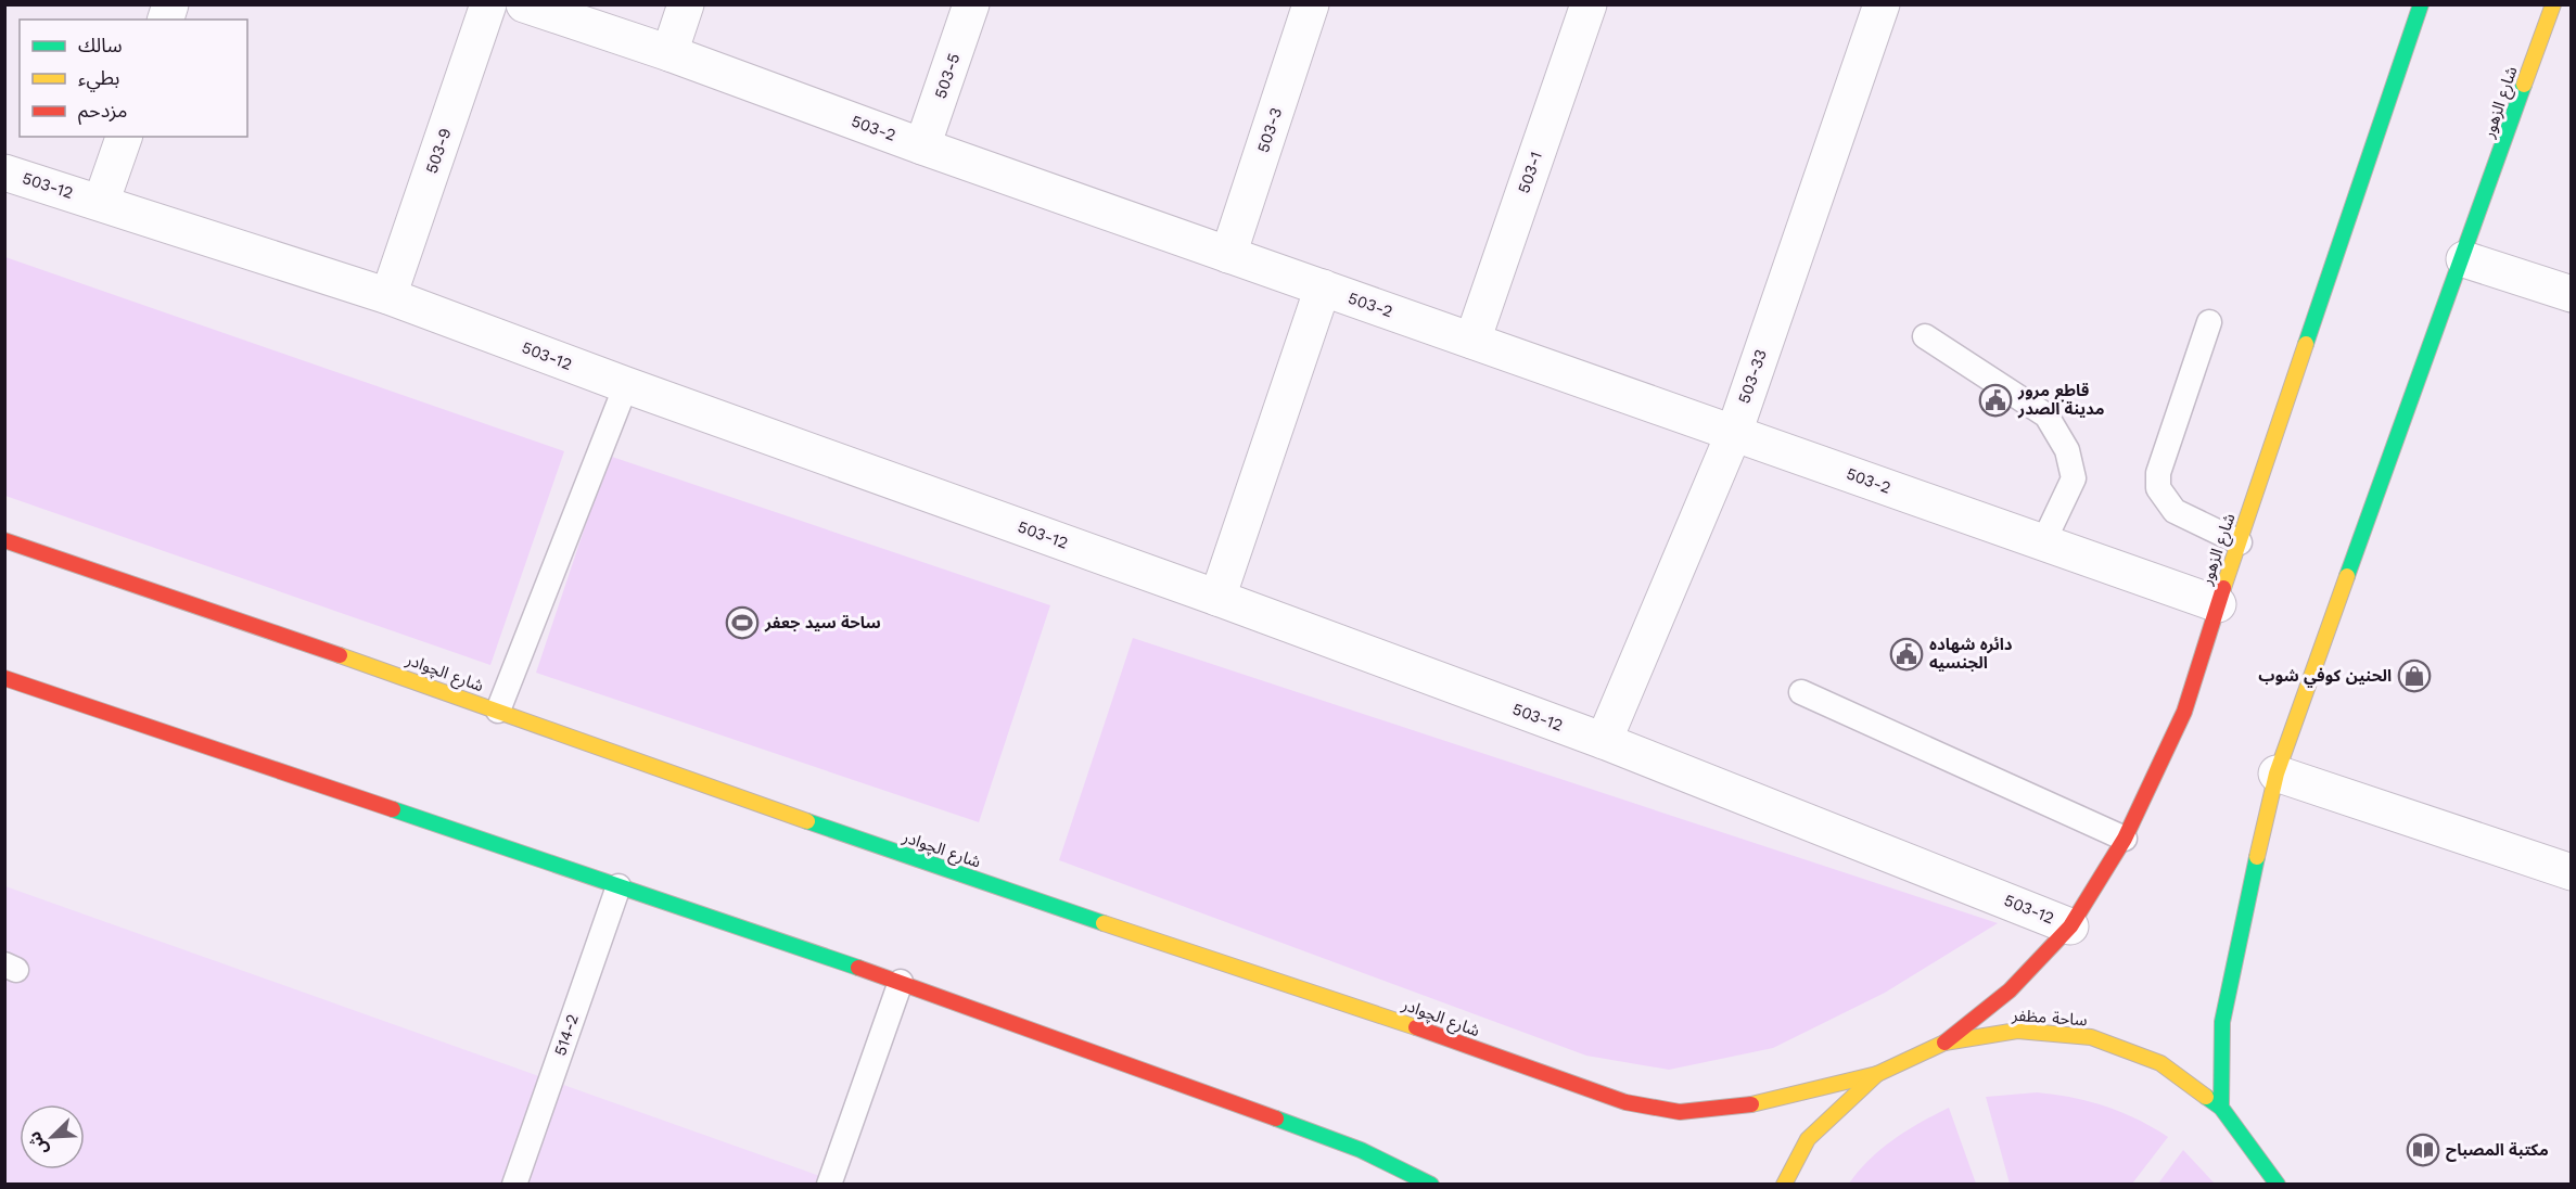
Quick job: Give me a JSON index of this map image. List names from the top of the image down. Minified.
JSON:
{"streets":{"main road":["شارع الزهور","شارع الچوادر","ساحة مظفر"],"street":["503-5","503-2","503-3","503-9","503-1","503-12","503-33"],"lane":["514-2"]},"crossings":[["503-5","503-2"],["شارع الزهور","503-2"],["شارع الزهور","503-12"],["شارع الزهور","ساحة مظفر"],["503-2","503-3"],["503-2","503-1"],["503-2","503-33"],["503-9","503-12"],["503-12","503-33"],["شارع الچوادر","ساحة مظفر"]],"places":{"public building":["قاطع مرور مدينة الصدر","دائره شهاده الجنسيه"],"sports":["ساحة سيد جعفر"],"shop":["الحنين كوفي شوب"],"library":["مكتبة المصباح"]},"legend":["سالك","بطيء","مزدحم"],"north":"bottom left"}
